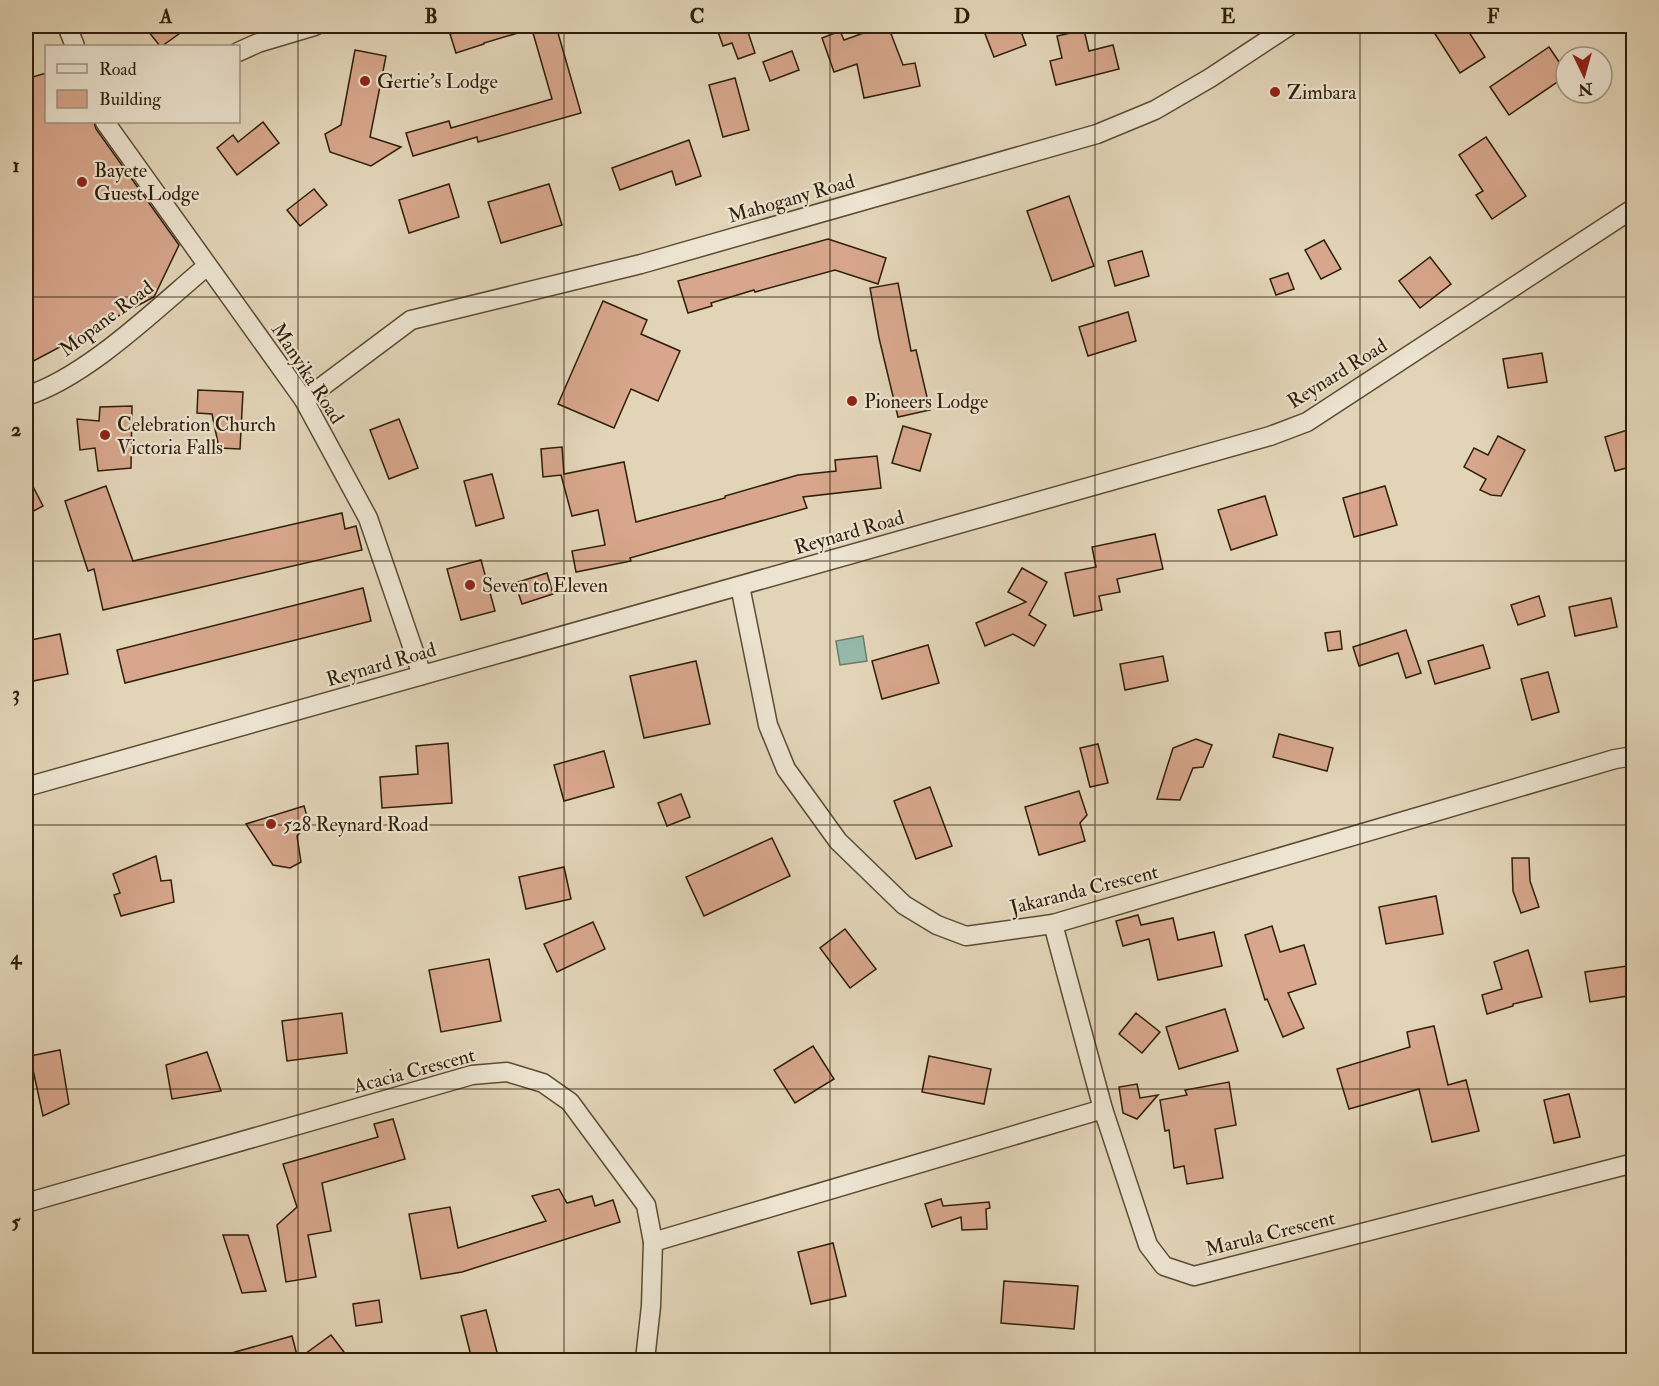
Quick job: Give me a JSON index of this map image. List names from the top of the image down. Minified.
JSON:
{"streets":{"street":["Mahogany Road","Mopane Road","Manyika Road","Reynard Road","Jakaranda Crescent","Acacia Crescent","Marula Crescent"]},"crossings":[["Mahogany Road","Manyika Road"],["Mopane Road","Manyika Road"],["Manyika Road","Reynard Road"],["Reynard Road","Jakaranda Crescent"],["Jakaranda Crescent","Marula Crescent"]],"places":["Gertie's Lodge","Zimbara","Bayete Guest Lodge","Pioneers Lodge","Celebration Church Victoria Falls","Seven to Eleven","528 Reynard Road"],"legend":["Road","Building"],"north":"bottom","grid":{"columns":["A","B","C","D","E","F"],"rows":["1","2","3","4","5"]}}
